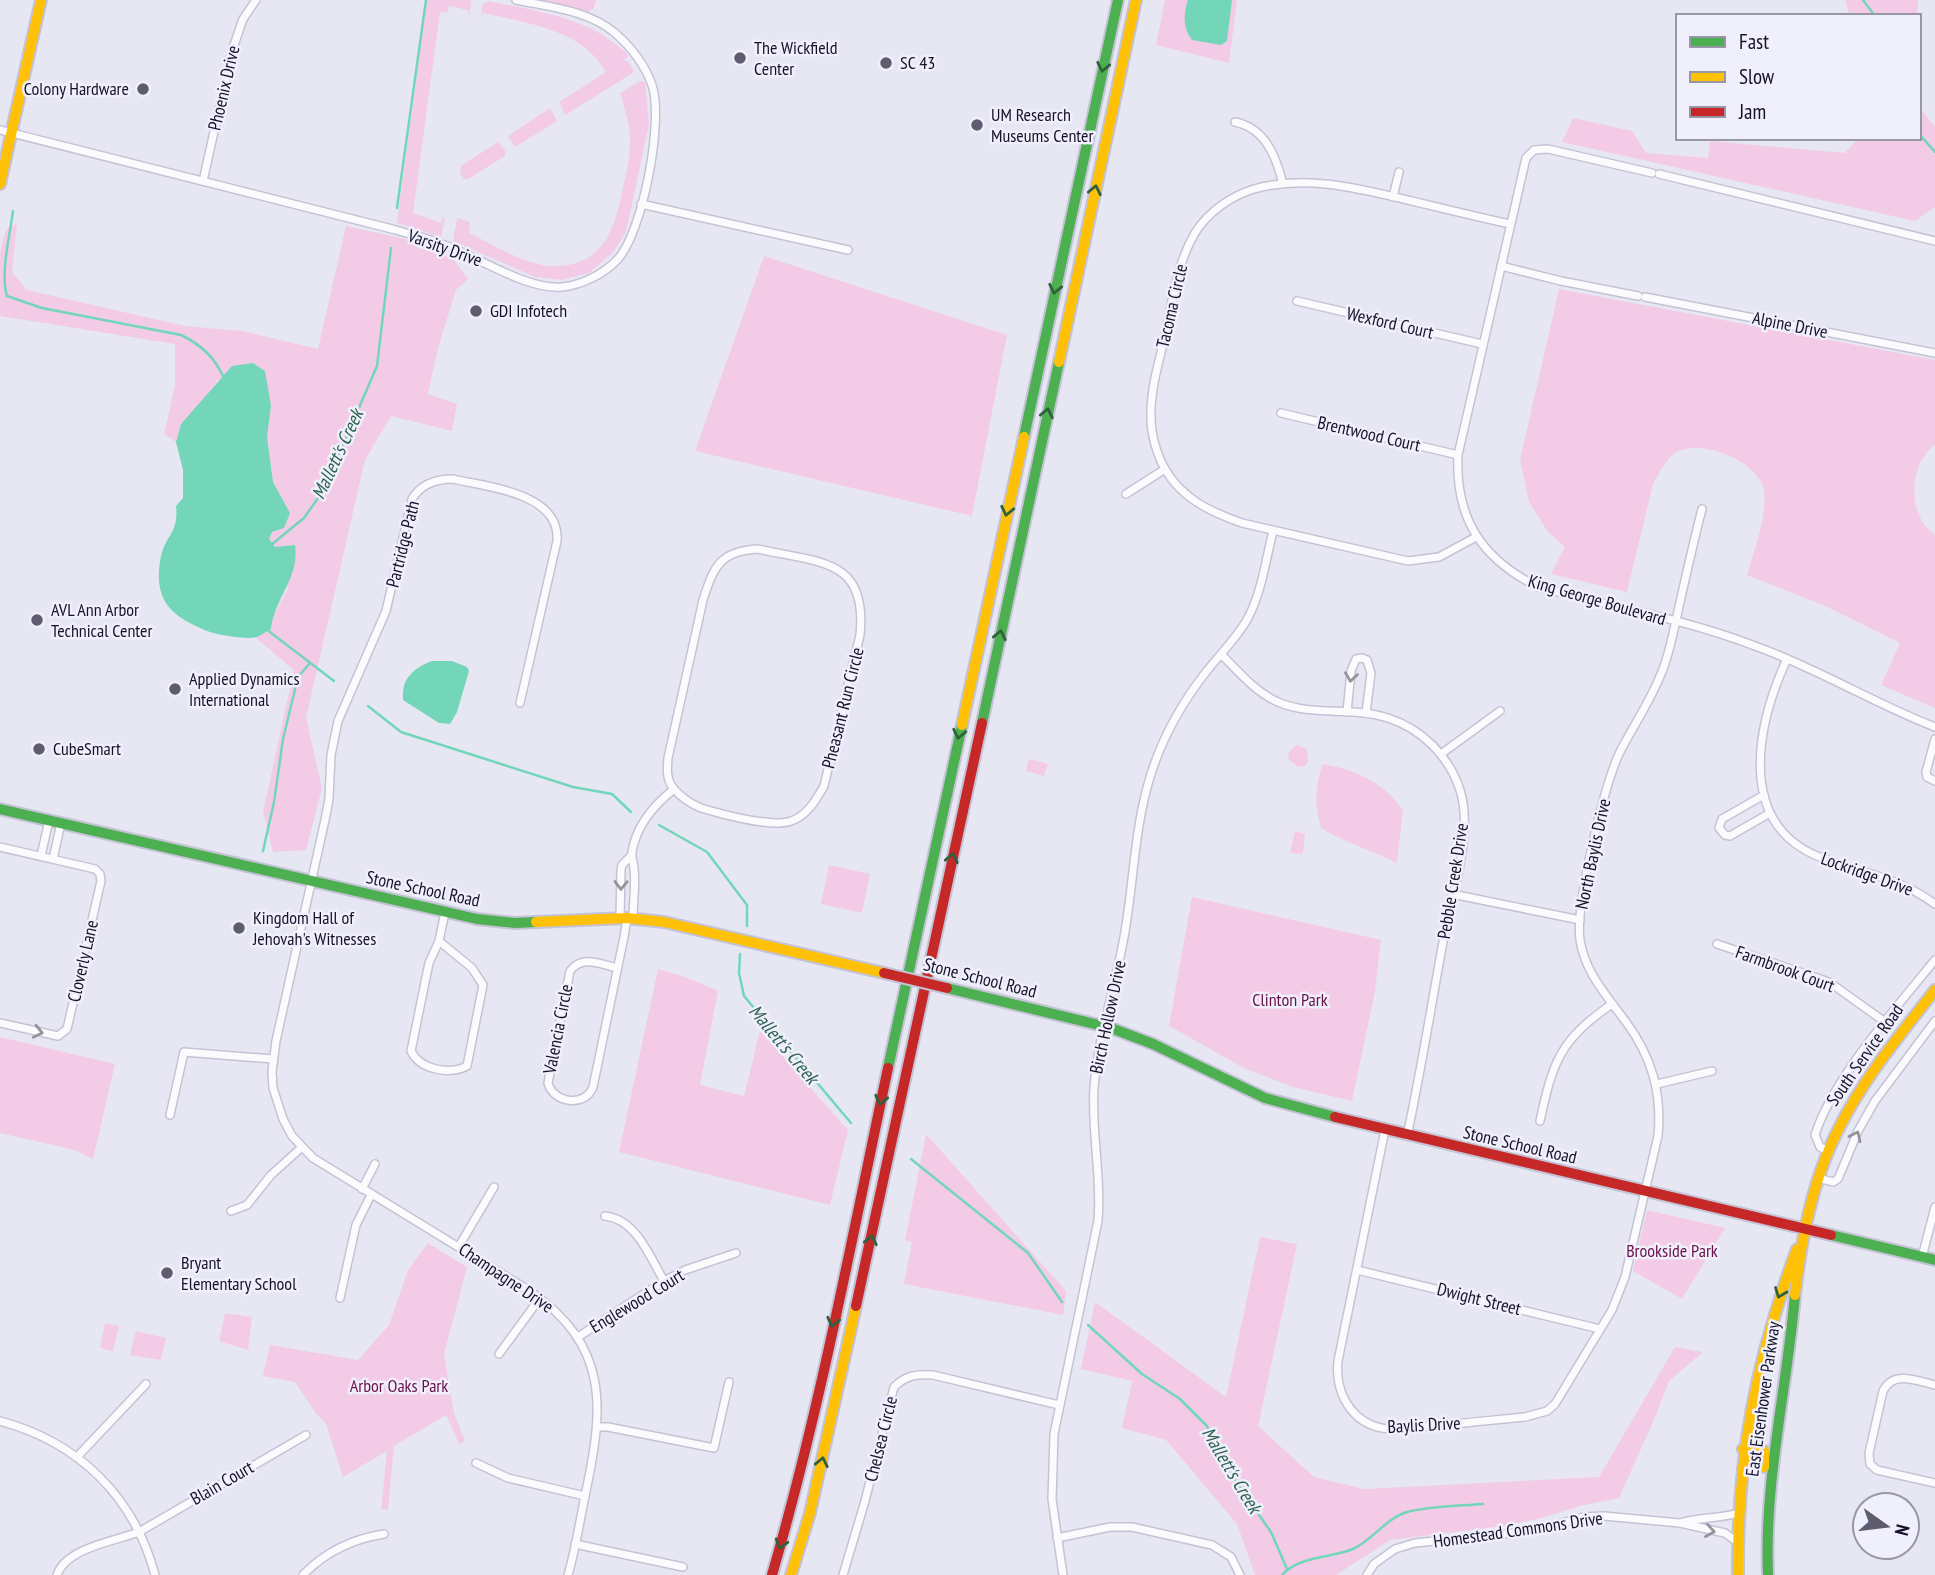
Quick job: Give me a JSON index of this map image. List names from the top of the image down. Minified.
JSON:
{"streets":{"main road":["Stone School Road","East Eisenhower Parkway"],"street":["Phoenix Drive","Varsity Drive","Tacoma Circle","Wexford Court","Alpine Drive","Brentwood Court","Partridge Path","King George Boulevard","Pheasant Run Circle","North Baylis Drive","Lockridge Drive","Pebble Creek Drive","Cloverly Lane","Farmbrook Court","Birch Hollow Drive","Valencia Circle","South Service Road","Champagne Drive","Dwight Street","Englewood Court","Baylis Drive","Chelsea Circle","Blain Court","Homestead Commons Drive"]},"crossings":[["Phoenix Drive","Varsity Drive"],["Tacoma Circle","King George Boulevard"],["Tacoma Circle","Birch Hollow Drive"],["Wexford Court","King George Boulevard"],["Alpine Drive","King George Boulevard"],["Brentwood Court","King George Boulevard"],["Partridge Path","Stone School Road"],["Partridge Path","Champagne Drive"],["King George Boulevard","North Baylis Drive"],["King George Boulevard","Lockridge Drive"],["North Baylis Drive","Stone School Road"],["North Baylis Drive","Baylis Drive"],["Pebble Creek Drive","Stone School Road"],["Pebble Creek Drive","Birch Hollow Drive"],["Stone School Road","Birch Hollow Drive"],["Stone School Road","Valencia Circle"],["Stone School Road","Champagne Drive"],["Stone School Road","East Eisenhower Parkway"],["Stone School Road","Baylis Drive"],["Farmbrook Court","South Service Road"],["Birch Hollow Drive","Chelsea Circle"],["South Service Road","East Eisenhower Parkway"],["Champagne Drive","Englewood Court"],["Dwight Street","Baylis Drive"],["East Eisenhower Parkway","Homestead Commons Drive"]],"water":["Mallett's Creek"],"parks":["Clinton Park","Brookside Park","Arbor Oaks Park"],"places":["The Wickfield Center","SC 43","Colony Hardware","UM Research Museums Center","GDI Infotech","AVL Ann Arbor Technical Center","Applied Dynamics International","CubeSmart","Kingdom Hall of Jehovah's Witnesses","Bryant Elementary School"],"legend":["Fast","Slow","Jam"],"north":"right"}
